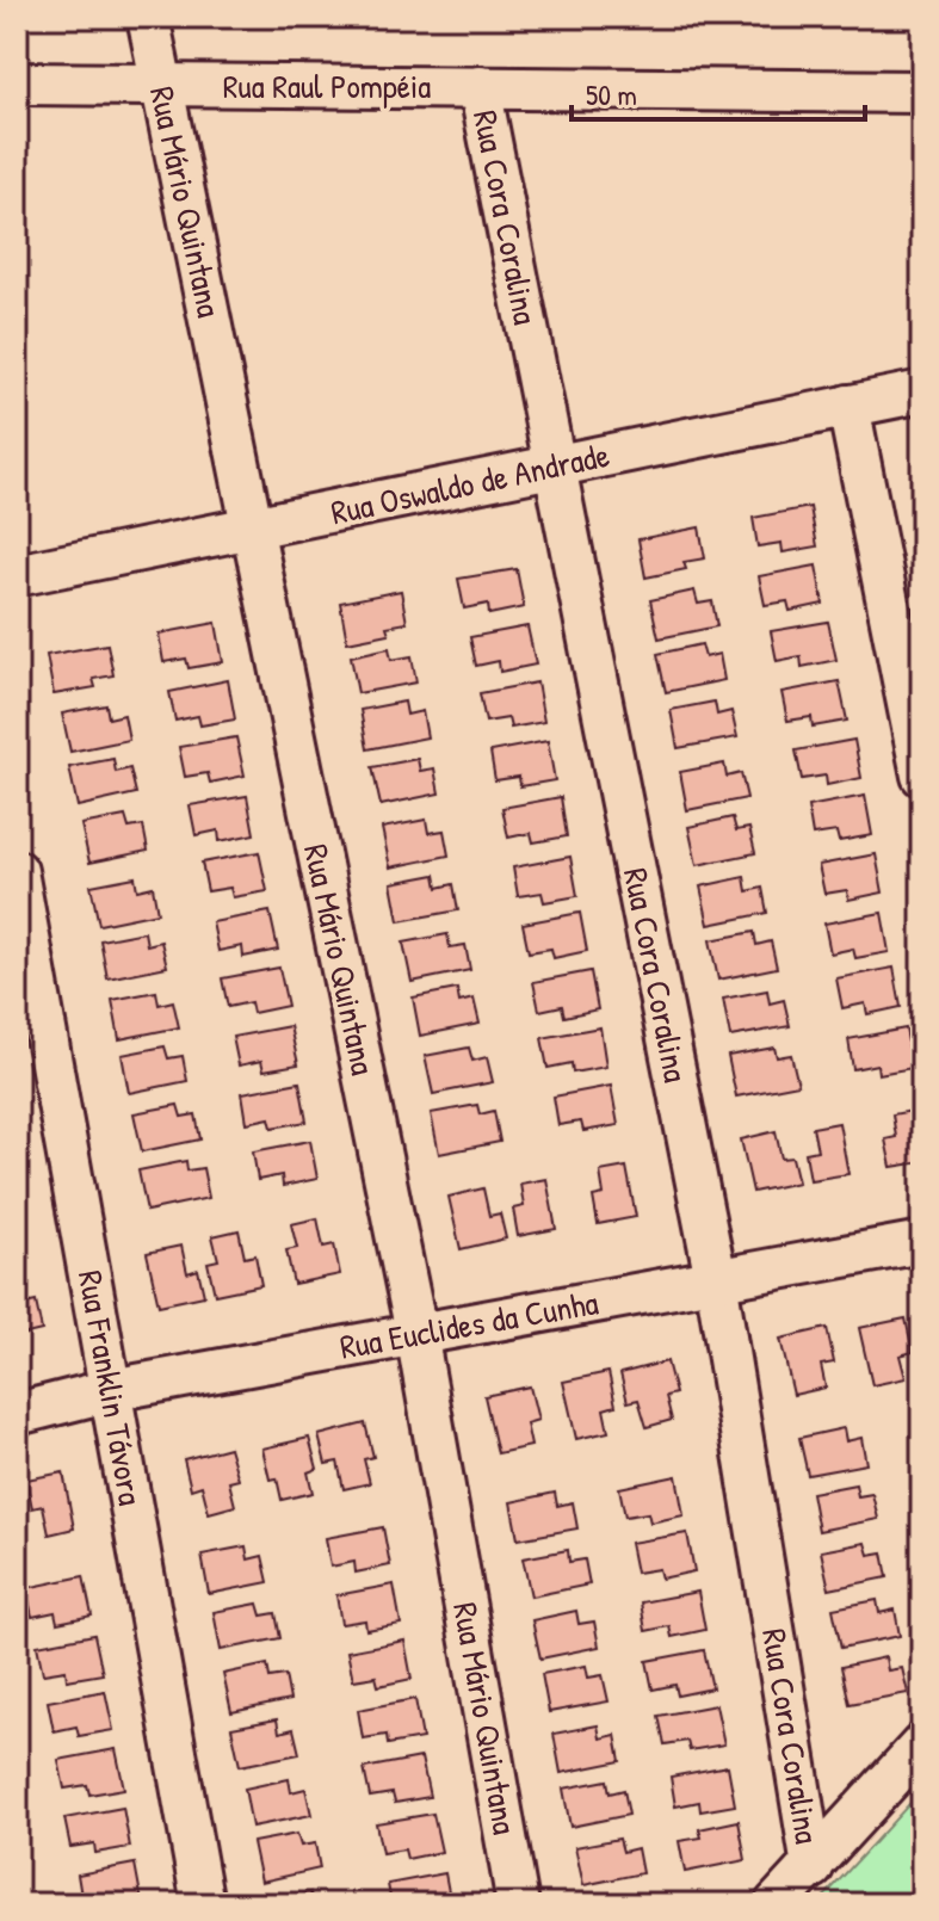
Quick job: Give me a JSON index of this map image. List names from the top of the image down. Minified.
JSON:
{"streets":{"street":["Rua Raul Pompéia","Rua Mário Quintana","Rua Cora Coralina","Rua Oswaldo de Andrade","Rua Euclides da Cunha","Rua Franklin Távora"]},"crossings":[["Rua Raul Pompéia","Rua Mário Quintana"],["Rua Raul Pompéia","Rua Cora Coralina"],["Rua Mário Quintana","Rua Oswaldo de Andrade"],["Rua Mário Quintana","Rua Euclides da Cunha"],["Rua Cora Coralina","Rua Oswaldo de Andrade"],["Rua Cora Coralina","Rua Euclides da Cunha"],["Rua Euclides da Cunha","Rua Franklin Távora"]],"scale_bar":"50 m"}
